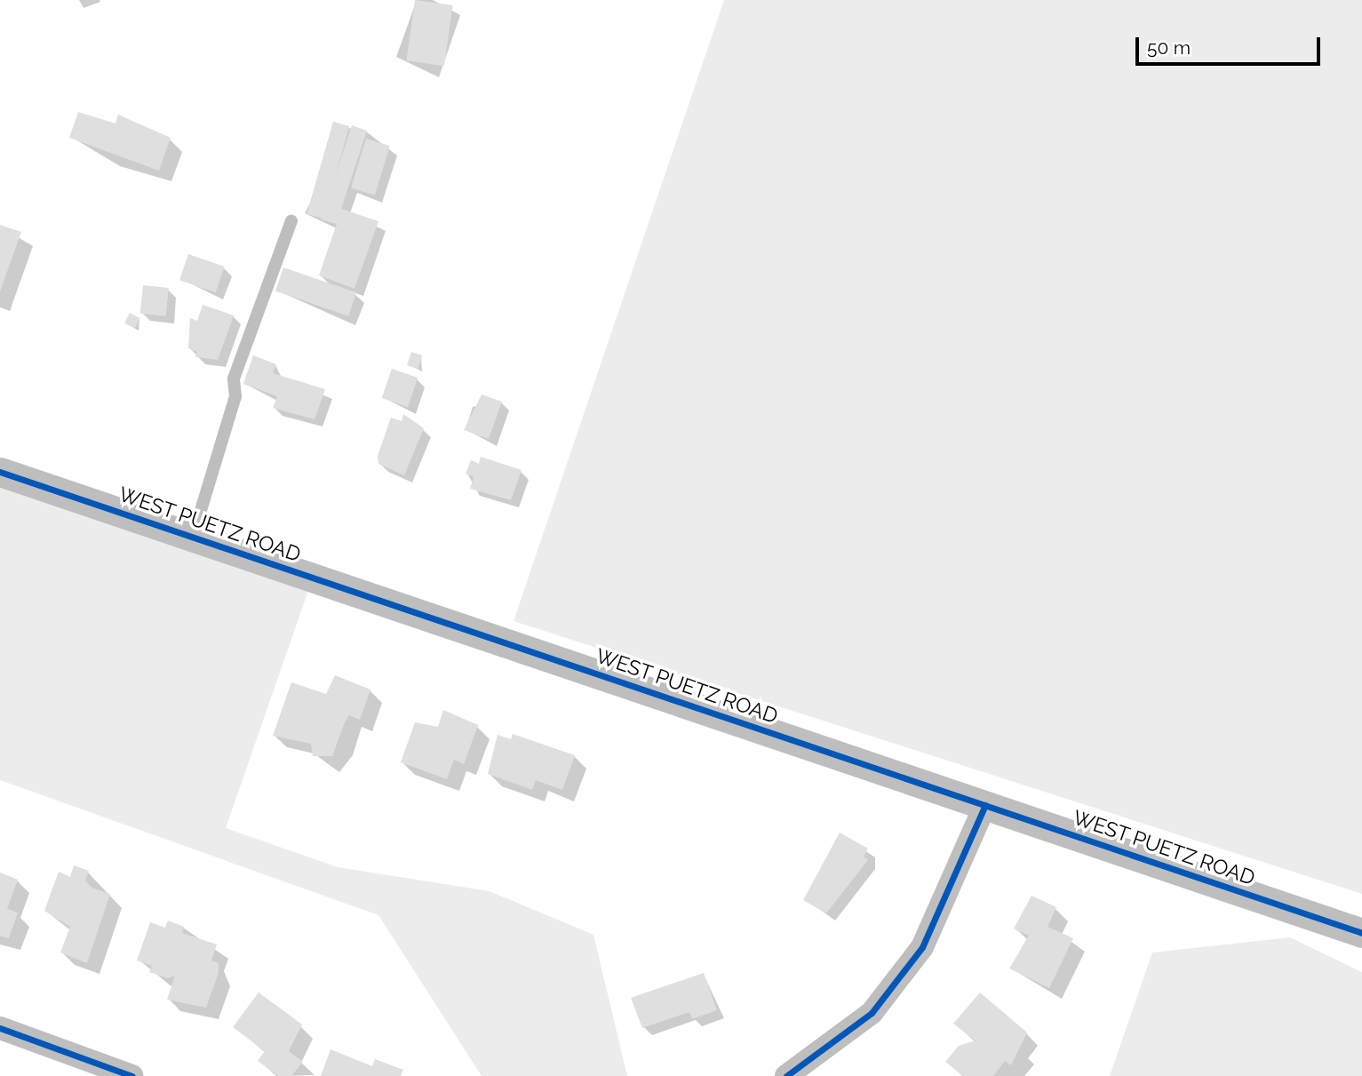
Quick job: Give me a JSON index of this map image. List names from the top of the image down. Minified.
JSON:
{"streets":{"street":["WEST PUETZ ROAD"]},"scale_bar":"50 m"}
